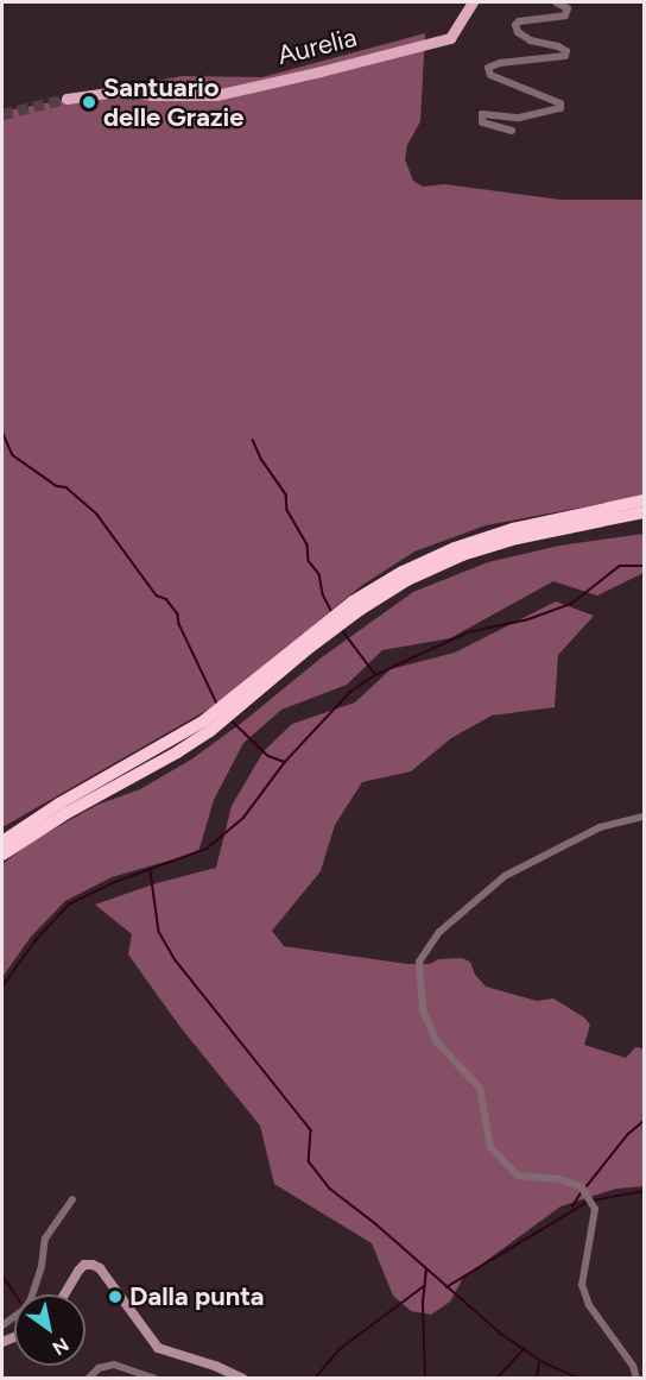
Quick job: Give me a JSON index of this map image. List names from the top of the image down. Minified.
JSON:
{"streets":{"main road":["Aurelia"]},"places":["Santuario delle Grazie","Dalla punta"],"north":"bottom right"}
